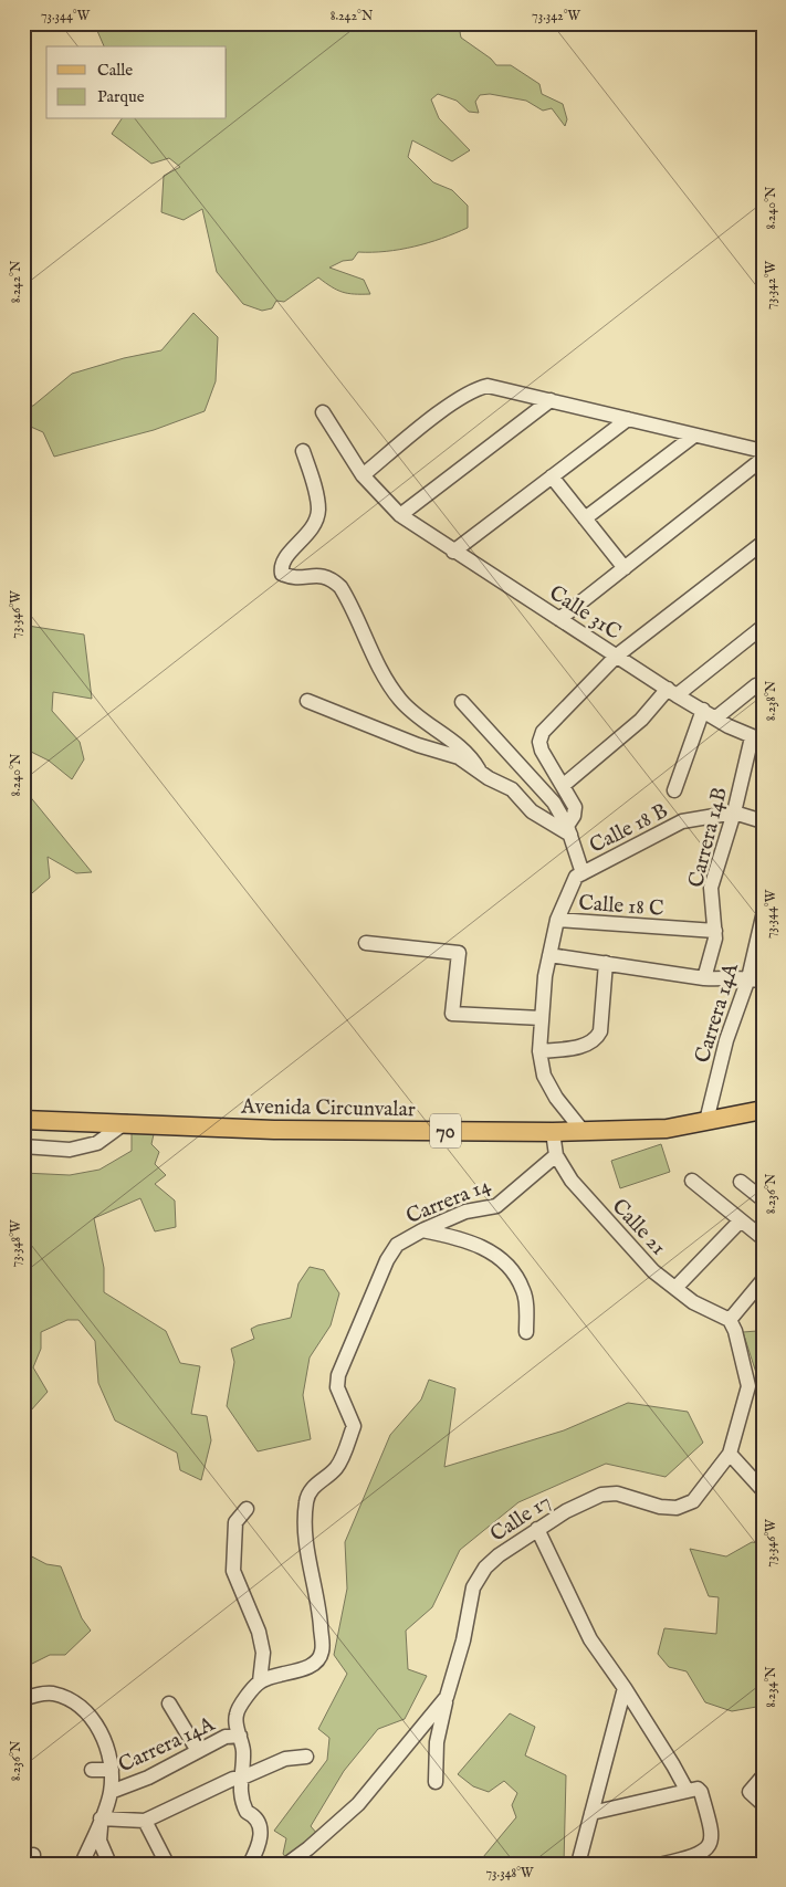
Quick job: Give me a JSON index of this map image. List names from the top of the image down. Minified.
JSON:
{"streets":{"main road":["Avenida Circunvalar","70"],"street":["Calle 31C","Calle 18 B","Carrera 14B","Calle 18 C","Carrera 14A","Carrera 14","Calle 21","Calle 17"]},"crossings":[["Calle 31C","Carrera 14B"],["Calle 18 B","Carrera 14B"],["Carrera 14B","Calle 18 C"],["Carrera 14A","Avenida Circunvalar"],["Avenida Circunvalar","Calle 21"],["Carrera 14","Calle 21"],["Calle 21","Calle 17"]],"legend":["Calle","Parque"],"coordinates":["73.344°W","8.242°N","73.342°W","8.240°N","73.346°W","8.238°N","8.236°N","73.348°W","8.234°N"]}
